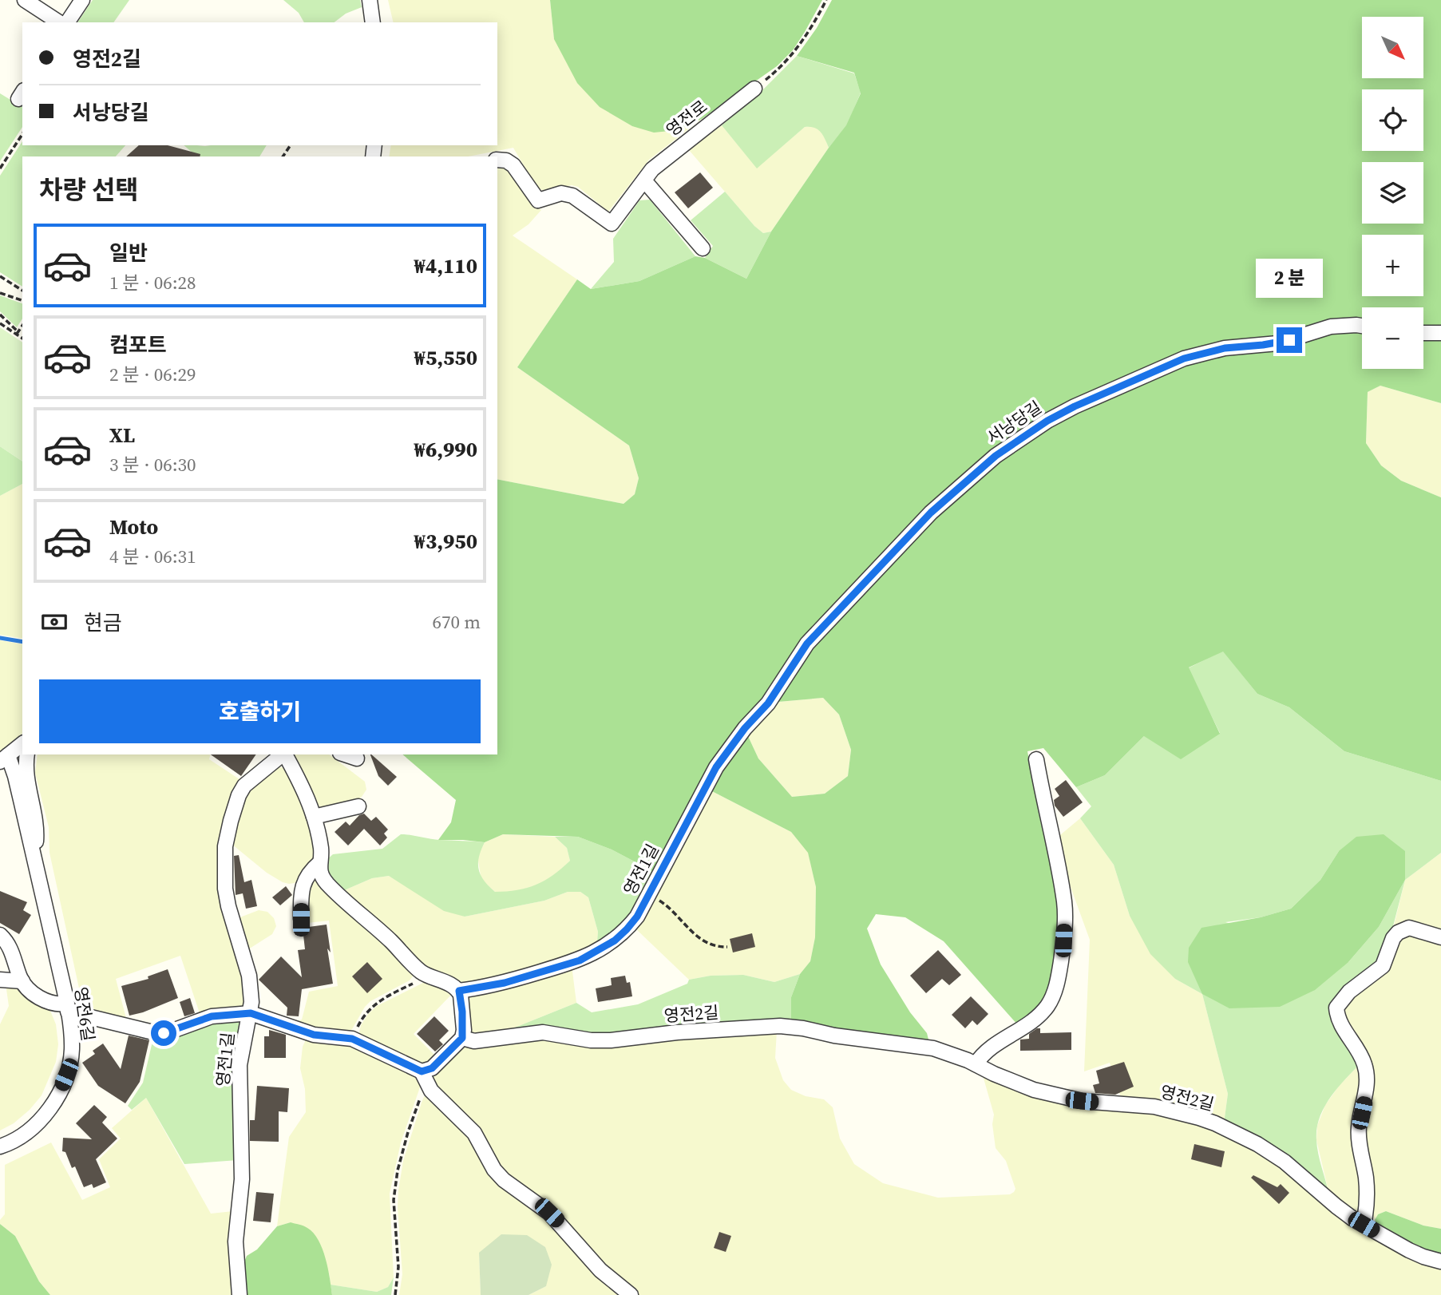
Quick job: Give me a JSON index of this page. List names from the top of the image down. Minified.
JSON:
{"streets":{"street":["영전로","서낭당길","영전1길","영전6길","영전2길"]},"crossings":[["서낭당길","영전1길"],["영전1길","영전2길"]],"north":"bottom right","page":{"map_buttons":["+","−"],"banner":["영전2길","서낭당길"],"heading":"차량 선택","list":[{"name":"일반","note":"1 분 · 06:28","value":"₩4,110"},{"name":"컴포트","note":"2 분 · 06:29","value":"₩5,550"},{"name":"XL","note":"3 분 · 06:30","value":"₩6,990"},{"name":"Moto","note":"4 분 · 06:31","value":"₩3,950"}],"bubble":"2 분","pay":["현금","670 m"],"buttons":"호출하기"}}
